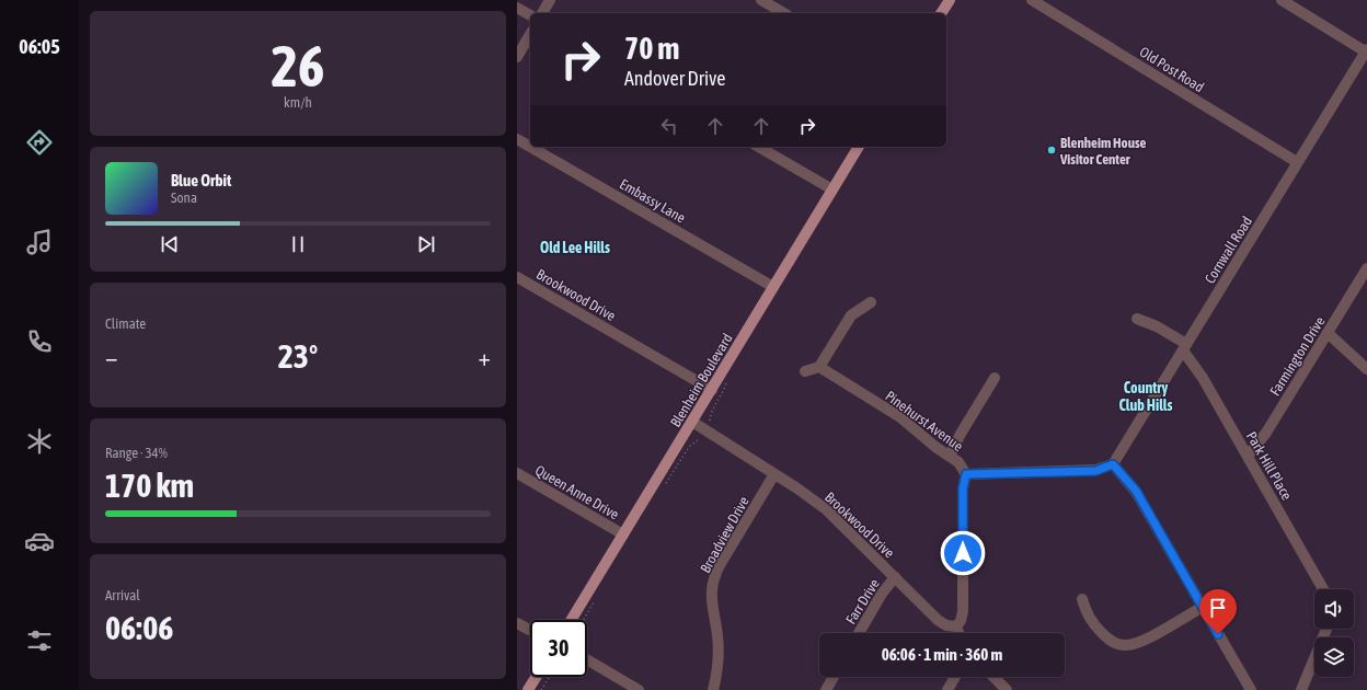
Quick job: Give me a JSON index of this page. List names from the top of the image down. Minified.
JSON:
{"streets":{"main road":["Blenheim Boulevard"],"street":["Old Post Road","Embassy Lane","Cornwall Road","Brookwood Drive","Farmington Drive","Pinehurst Avenue","Park Hill Place","Queen Anne Drive","Broadview Drive","Farr Drive"]},"crossings":[["Old Post Road","Cornwall Road"],["Embassy Lane","Blenheim Boulevard"],["Cornwall Road","Park Hill Place"],["Brookwood Drive","Blenheim Boulevard"],["Brookwood Drive","Broadview Drive"],["Brookwood Drive","Farr Drive"],["Farmington Drive","Park Hill Place"],["Blenheim Boulevard","Queen Anne Drive"]],"districts":["Old Lee Hills","Country Club Hills"],"places":["Blenheim House Visitor Center"],"page":{"tabs":"06:05","tile":[["26","km/h"],"Climate",["Range · 34%","170 km"],["Arrival","06:06"]],"turn":["70 m","Andover Drive"],"song":["Blue Orbit","Sona"],"heat":["−","23°","+"],"limit":"30","trip":"06:06 · 1 min · 360 m"}}
